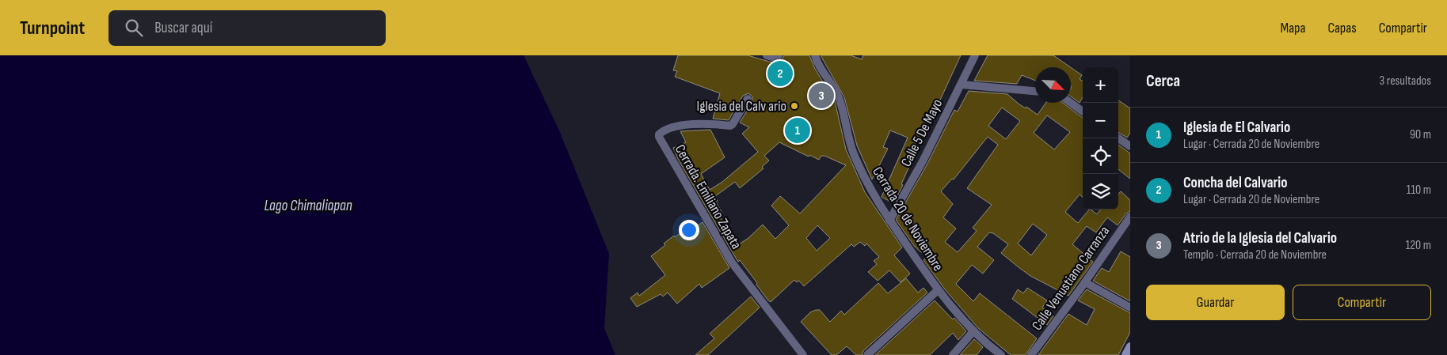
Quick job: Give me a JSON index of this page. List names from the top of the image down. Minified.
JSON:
{"streets":{"street":["Calle 5 De Mayo","Cerrada. Emiliano Zapata","Cerrada 20 de Noviembre","Calle Venustiano Carranza"]},"crossings":[["Calle 5 De Mayo","Cerrada 20 de Noviembre"]],"water":["Lago Chimaliapan"],"places":["Iglesia del Calv ario"],"north":"bottom right","page":{"header":"Turnpoint","search":"Buscar aquí","nav":["Mapa","Capas","Compartir"],"heading":["Cerca","3 resultados"],"pins":["2","3","1"],"map_buttons":["+","−"],"list":[{"mark":"1","name":"Iglesia de El Calvario","note":"Lugar · Cerrada 20 de Noviembre","value":"90 m"},{"mark":"2","name":"Concha del Calvario","note":"Lugar · Cerrada 20 de Noviembre","value":"110 m"},{"mark":"3","name":"Atrio de la Iglesia del Calvario","note":"Templo · Cerrada 20 de Noviembre","value":"120 m"}],"buttons":["Guardar","Compartir"]}}
